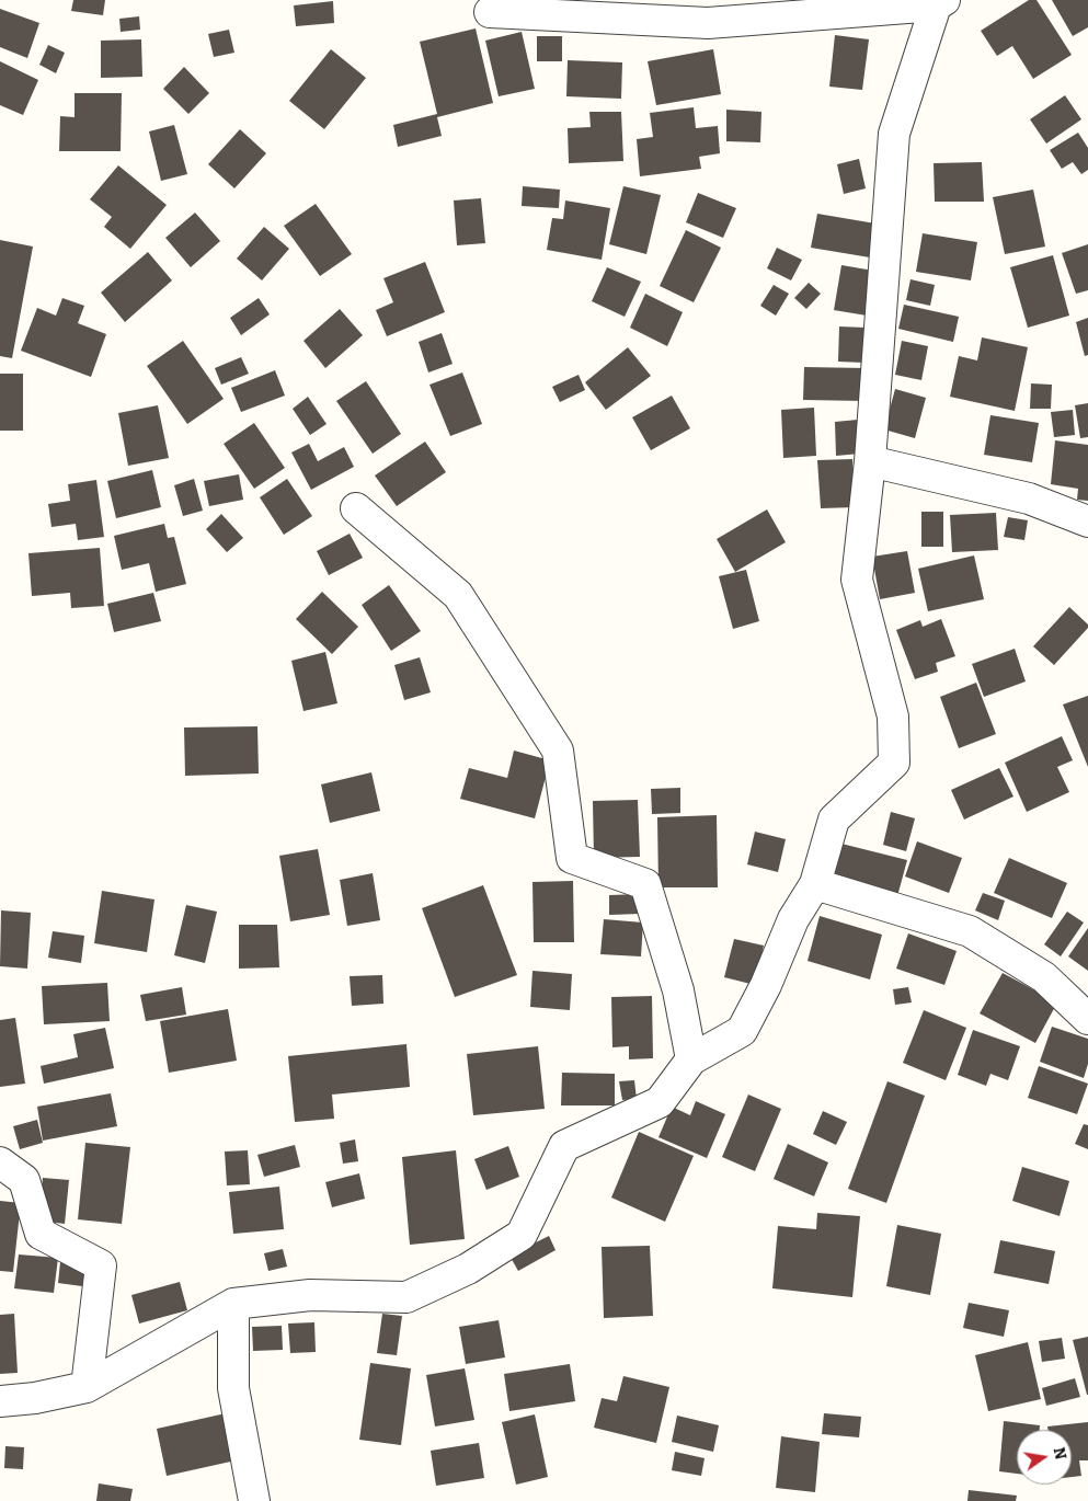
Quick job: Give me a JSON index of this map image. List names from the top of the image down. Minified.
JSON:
{"north":"right"}
